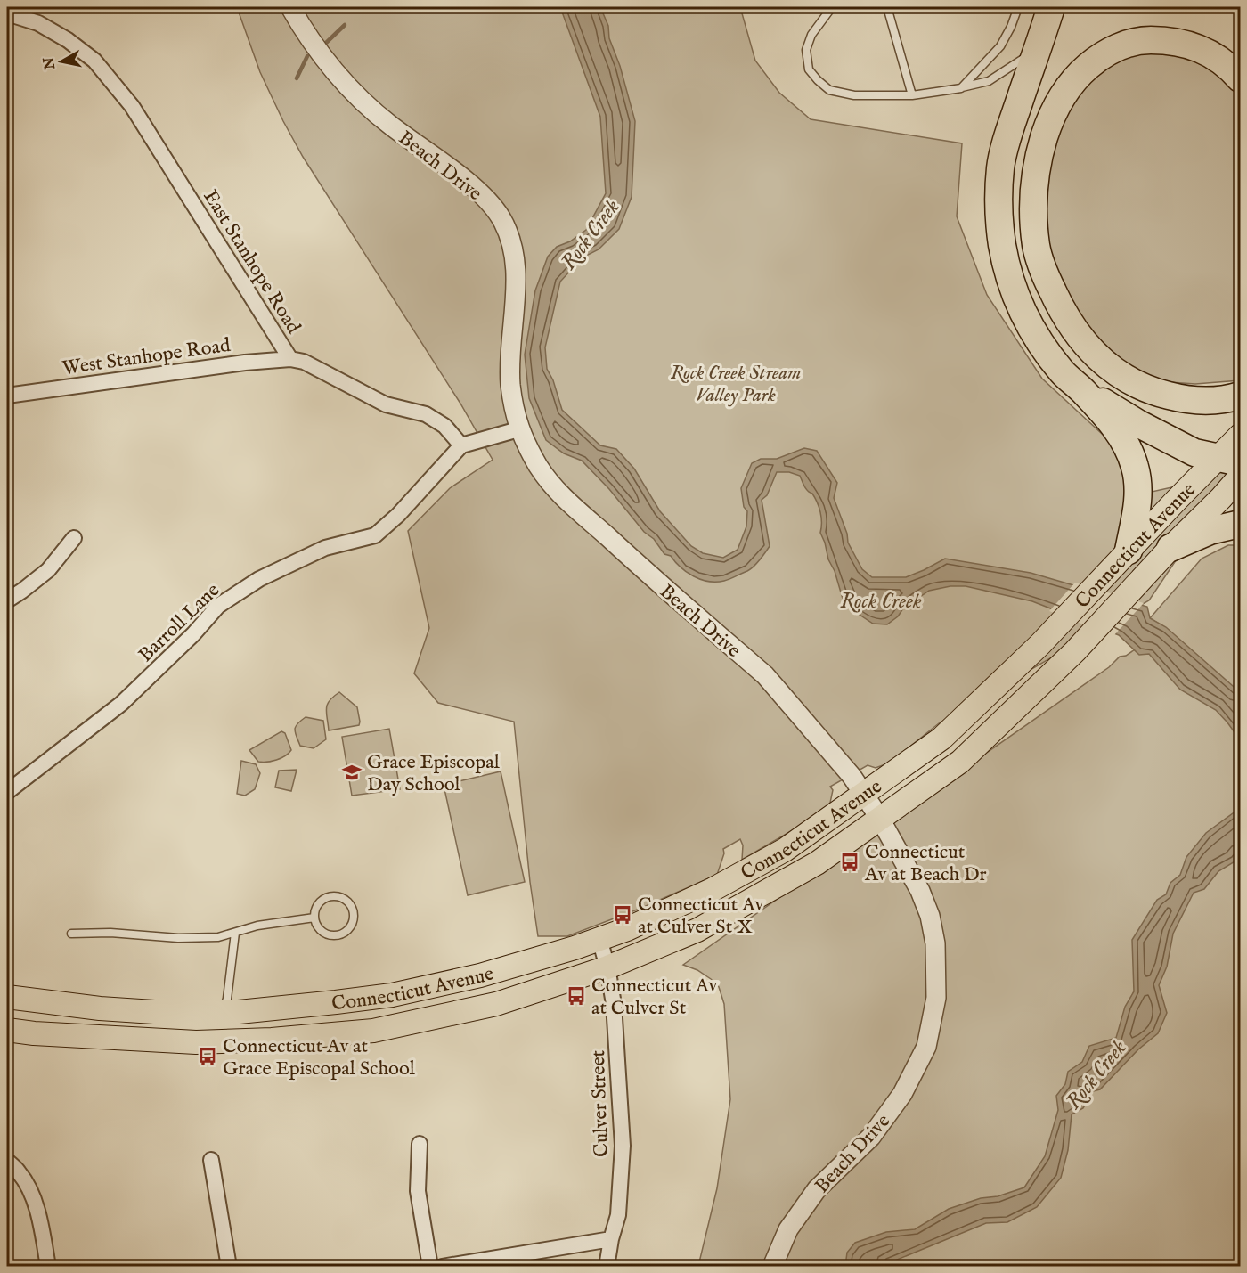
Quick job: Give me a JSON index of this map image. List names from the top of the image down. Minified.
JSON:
{"streets":{"main road":["Connecticut Avenue"],"street":["Beach Drive","East Stanhope Road","West Stanhope Road","Barroll Lane","Culver Street"]},"crossings":[["Beach Drive","Connecticut Avenue"],["East Stanhope Road","West Stanhope Road"],["East Stanhope Road","Barroll Lane"],["Connecticut Avenue","Culver Street"]],"water":["Rock Creek"],"parks":["Rock Creek Stream Valley Park"],"places":{"school or university":["Grace Episcopal Day School"],"bus stop":["Connecticut Av at Beach Dr","Connecticut Av at Culver St X","Connecticut Av at Culver St","Connecticut Av at Grace Episcopal School"]},"north":"left"}
